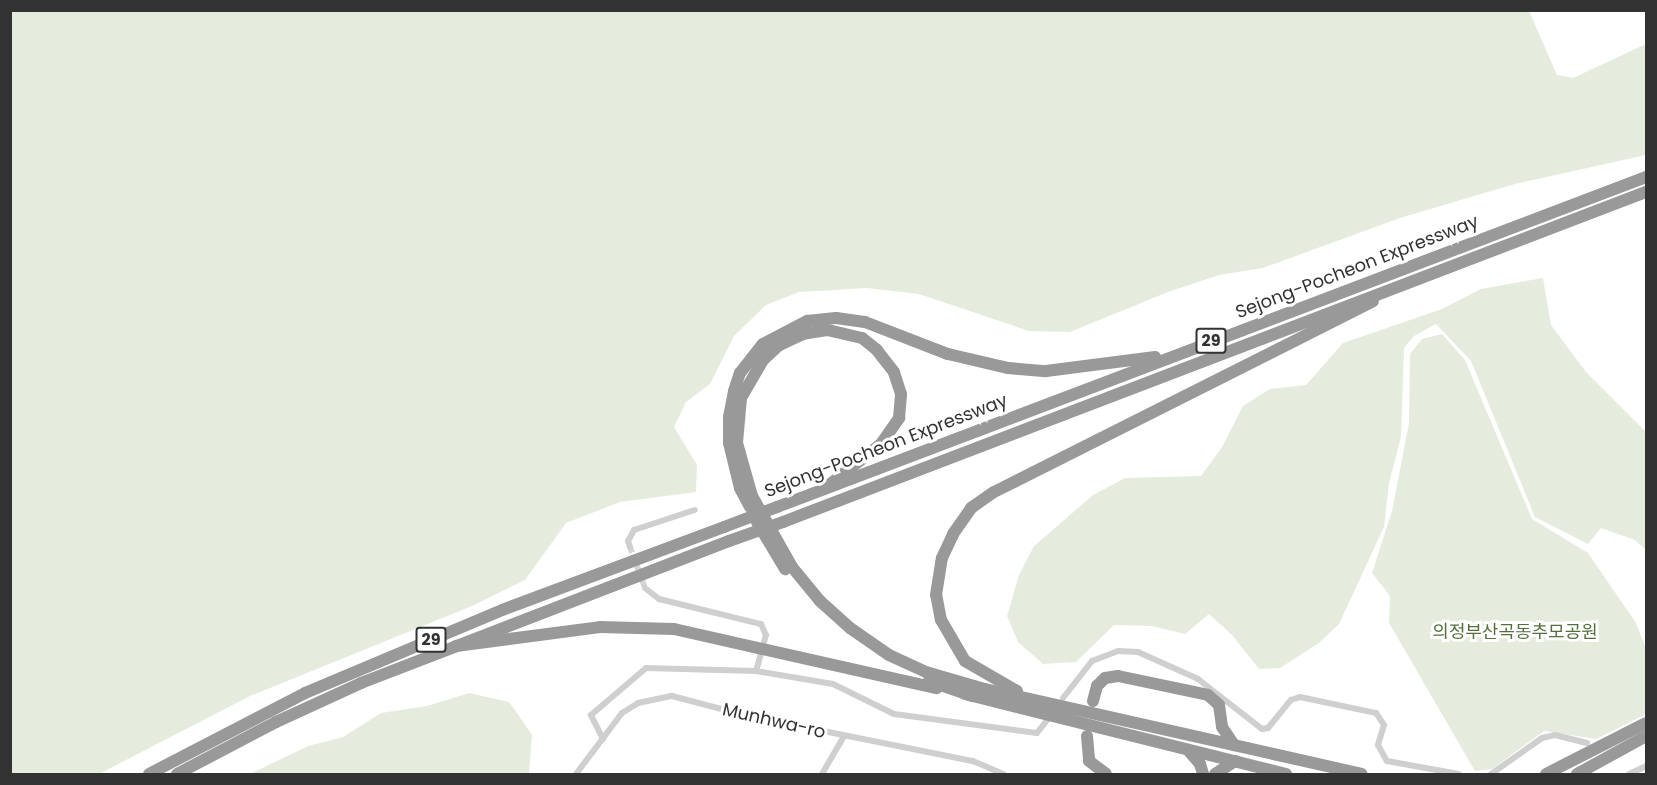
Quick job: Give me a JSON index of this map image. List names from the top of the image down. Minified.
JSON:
{"streets":{"highway":["Sejong-Pocheon Expressway","29"],"street":["Munhwa-ro"]},"parks":["의정부산곡동추모공원"]}
